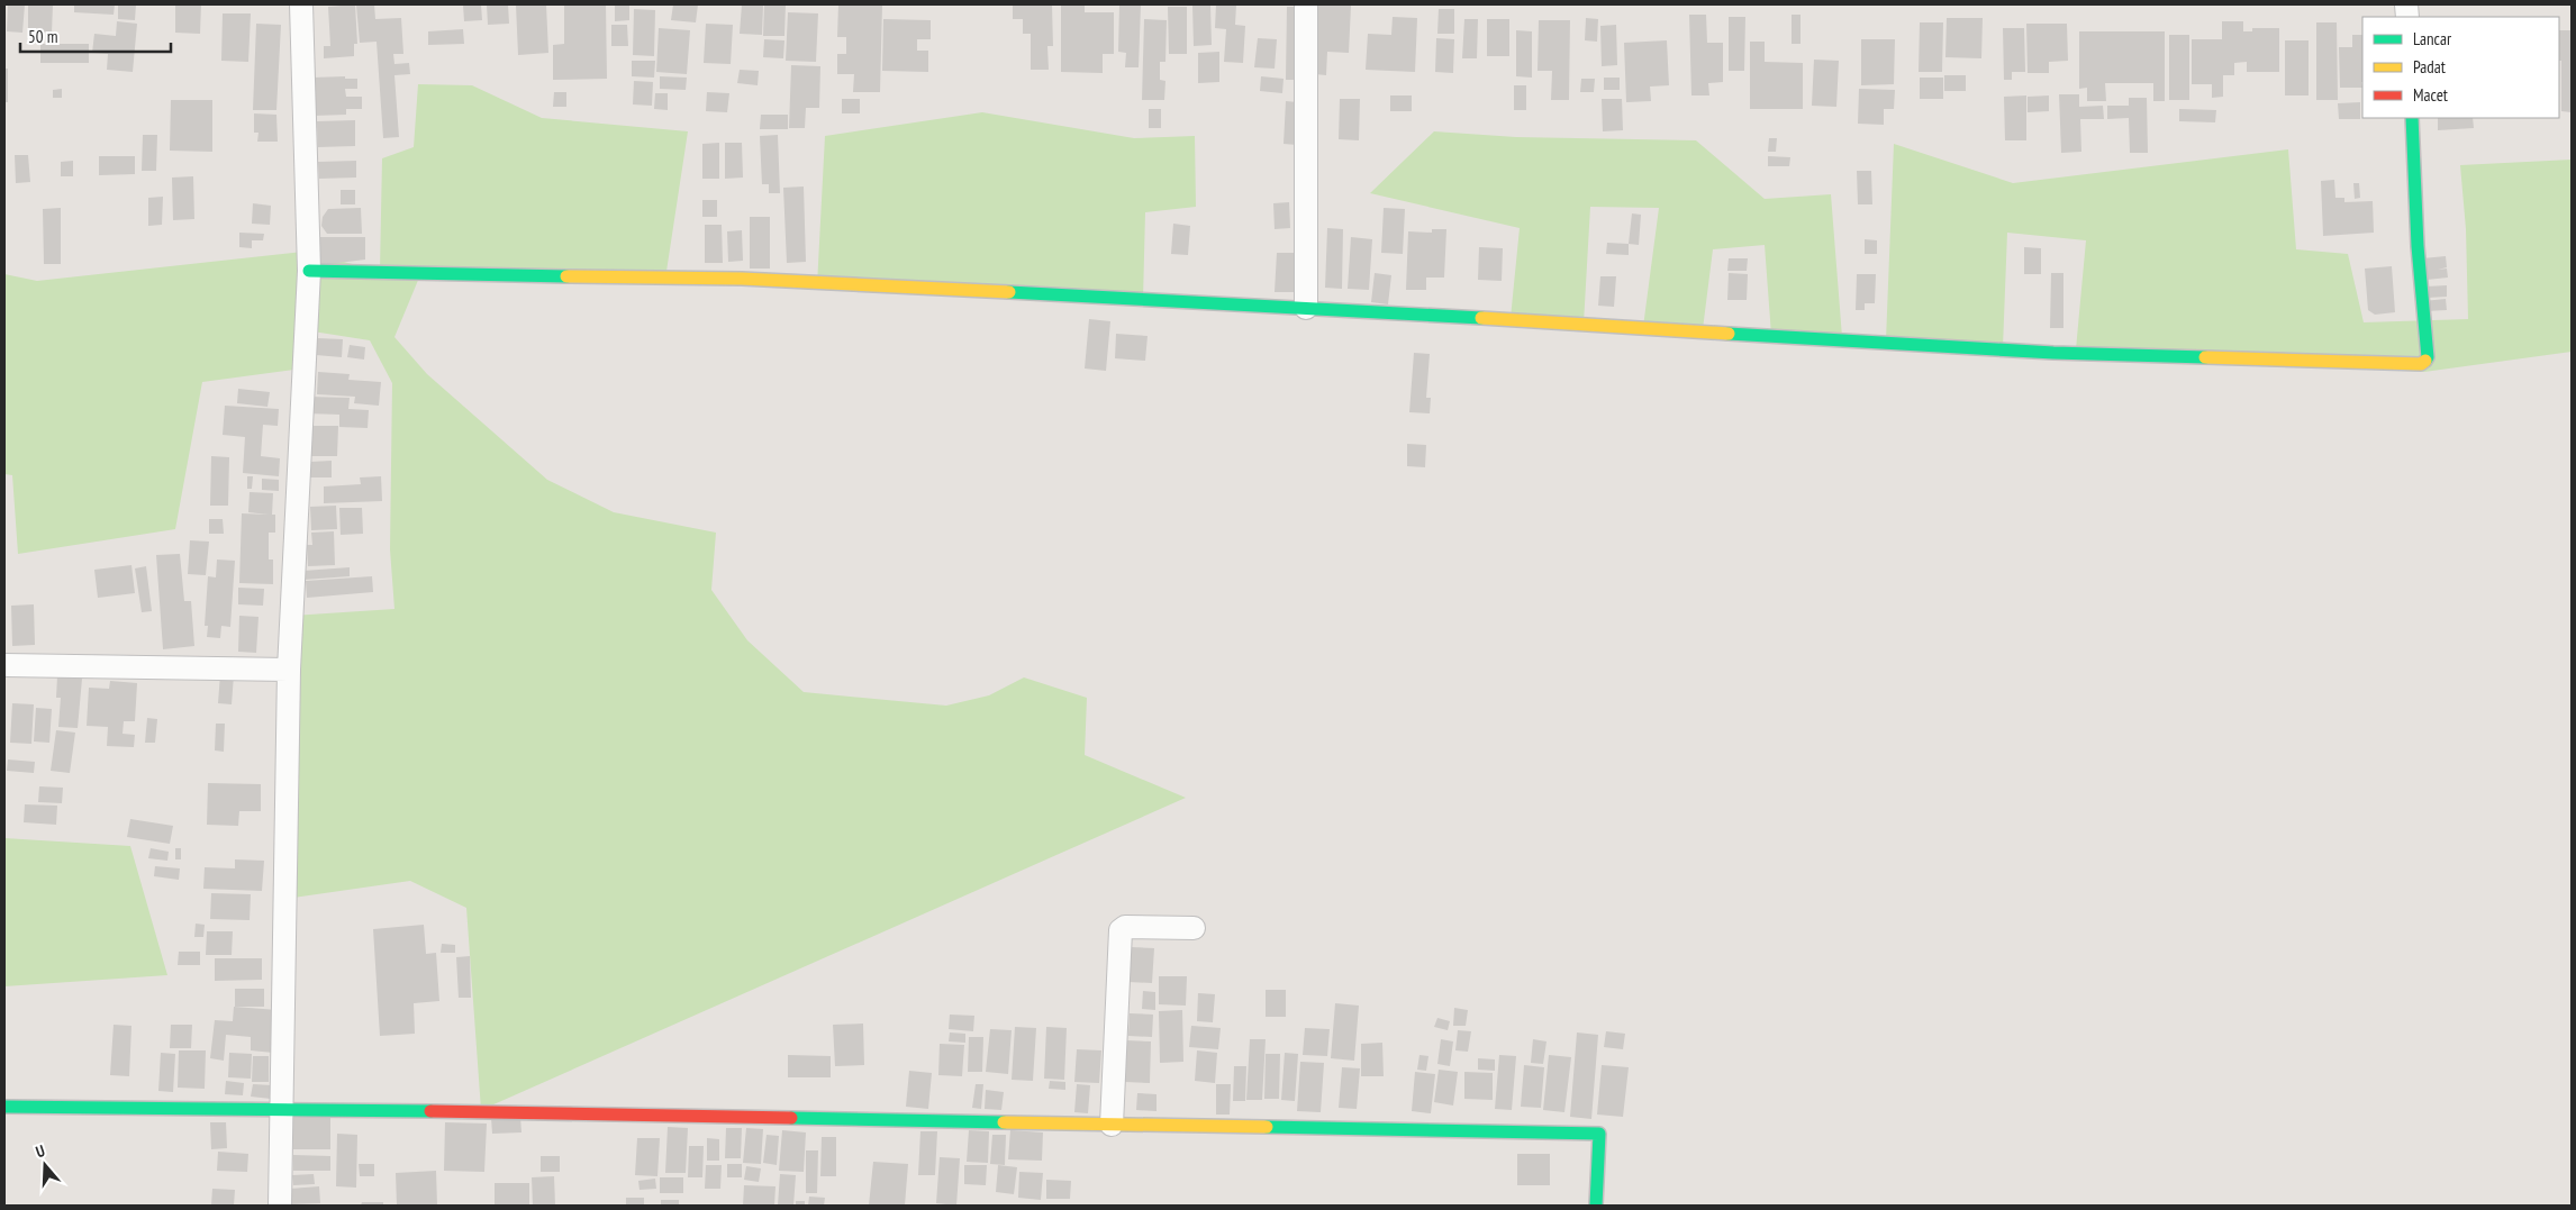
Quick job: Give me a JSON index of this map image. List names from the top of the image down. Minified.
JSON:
{"legend":["Lancar","Padat","Macet"],"scale_bar":"50 m","north":"top"}
